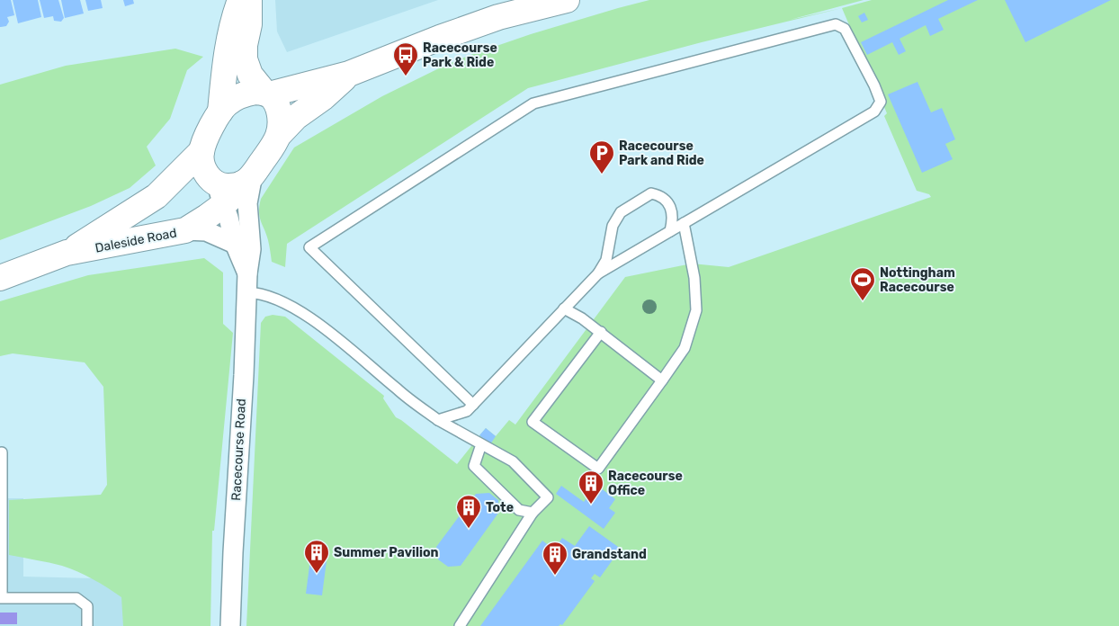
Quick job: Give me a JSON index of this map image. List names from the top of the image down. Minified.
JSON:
{"streets":{"main road":["Daleside Road"],"street":["Racecourse Road"]},"crossings":[["Daleside Road","Racecourse Road"]],"places":{"bus stop":["Racecourse Park & Ride"],"parking":["Racecourse Park and Ride"],"sports":["Nottingham Racecourse"],"building":["Racecourse Office","Tote","Summer Pavilion","Grandstand"]}}
